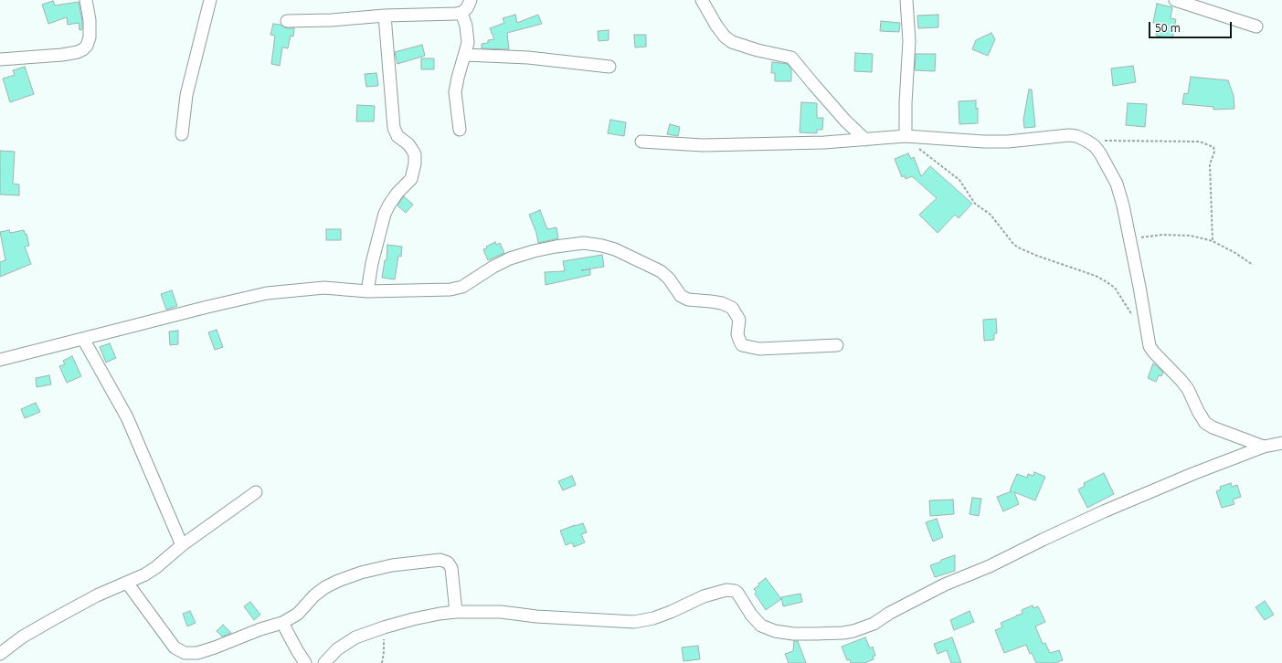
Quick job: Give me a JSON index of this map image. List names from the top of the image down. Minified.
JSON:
{"scale_bar":"50 m"}
